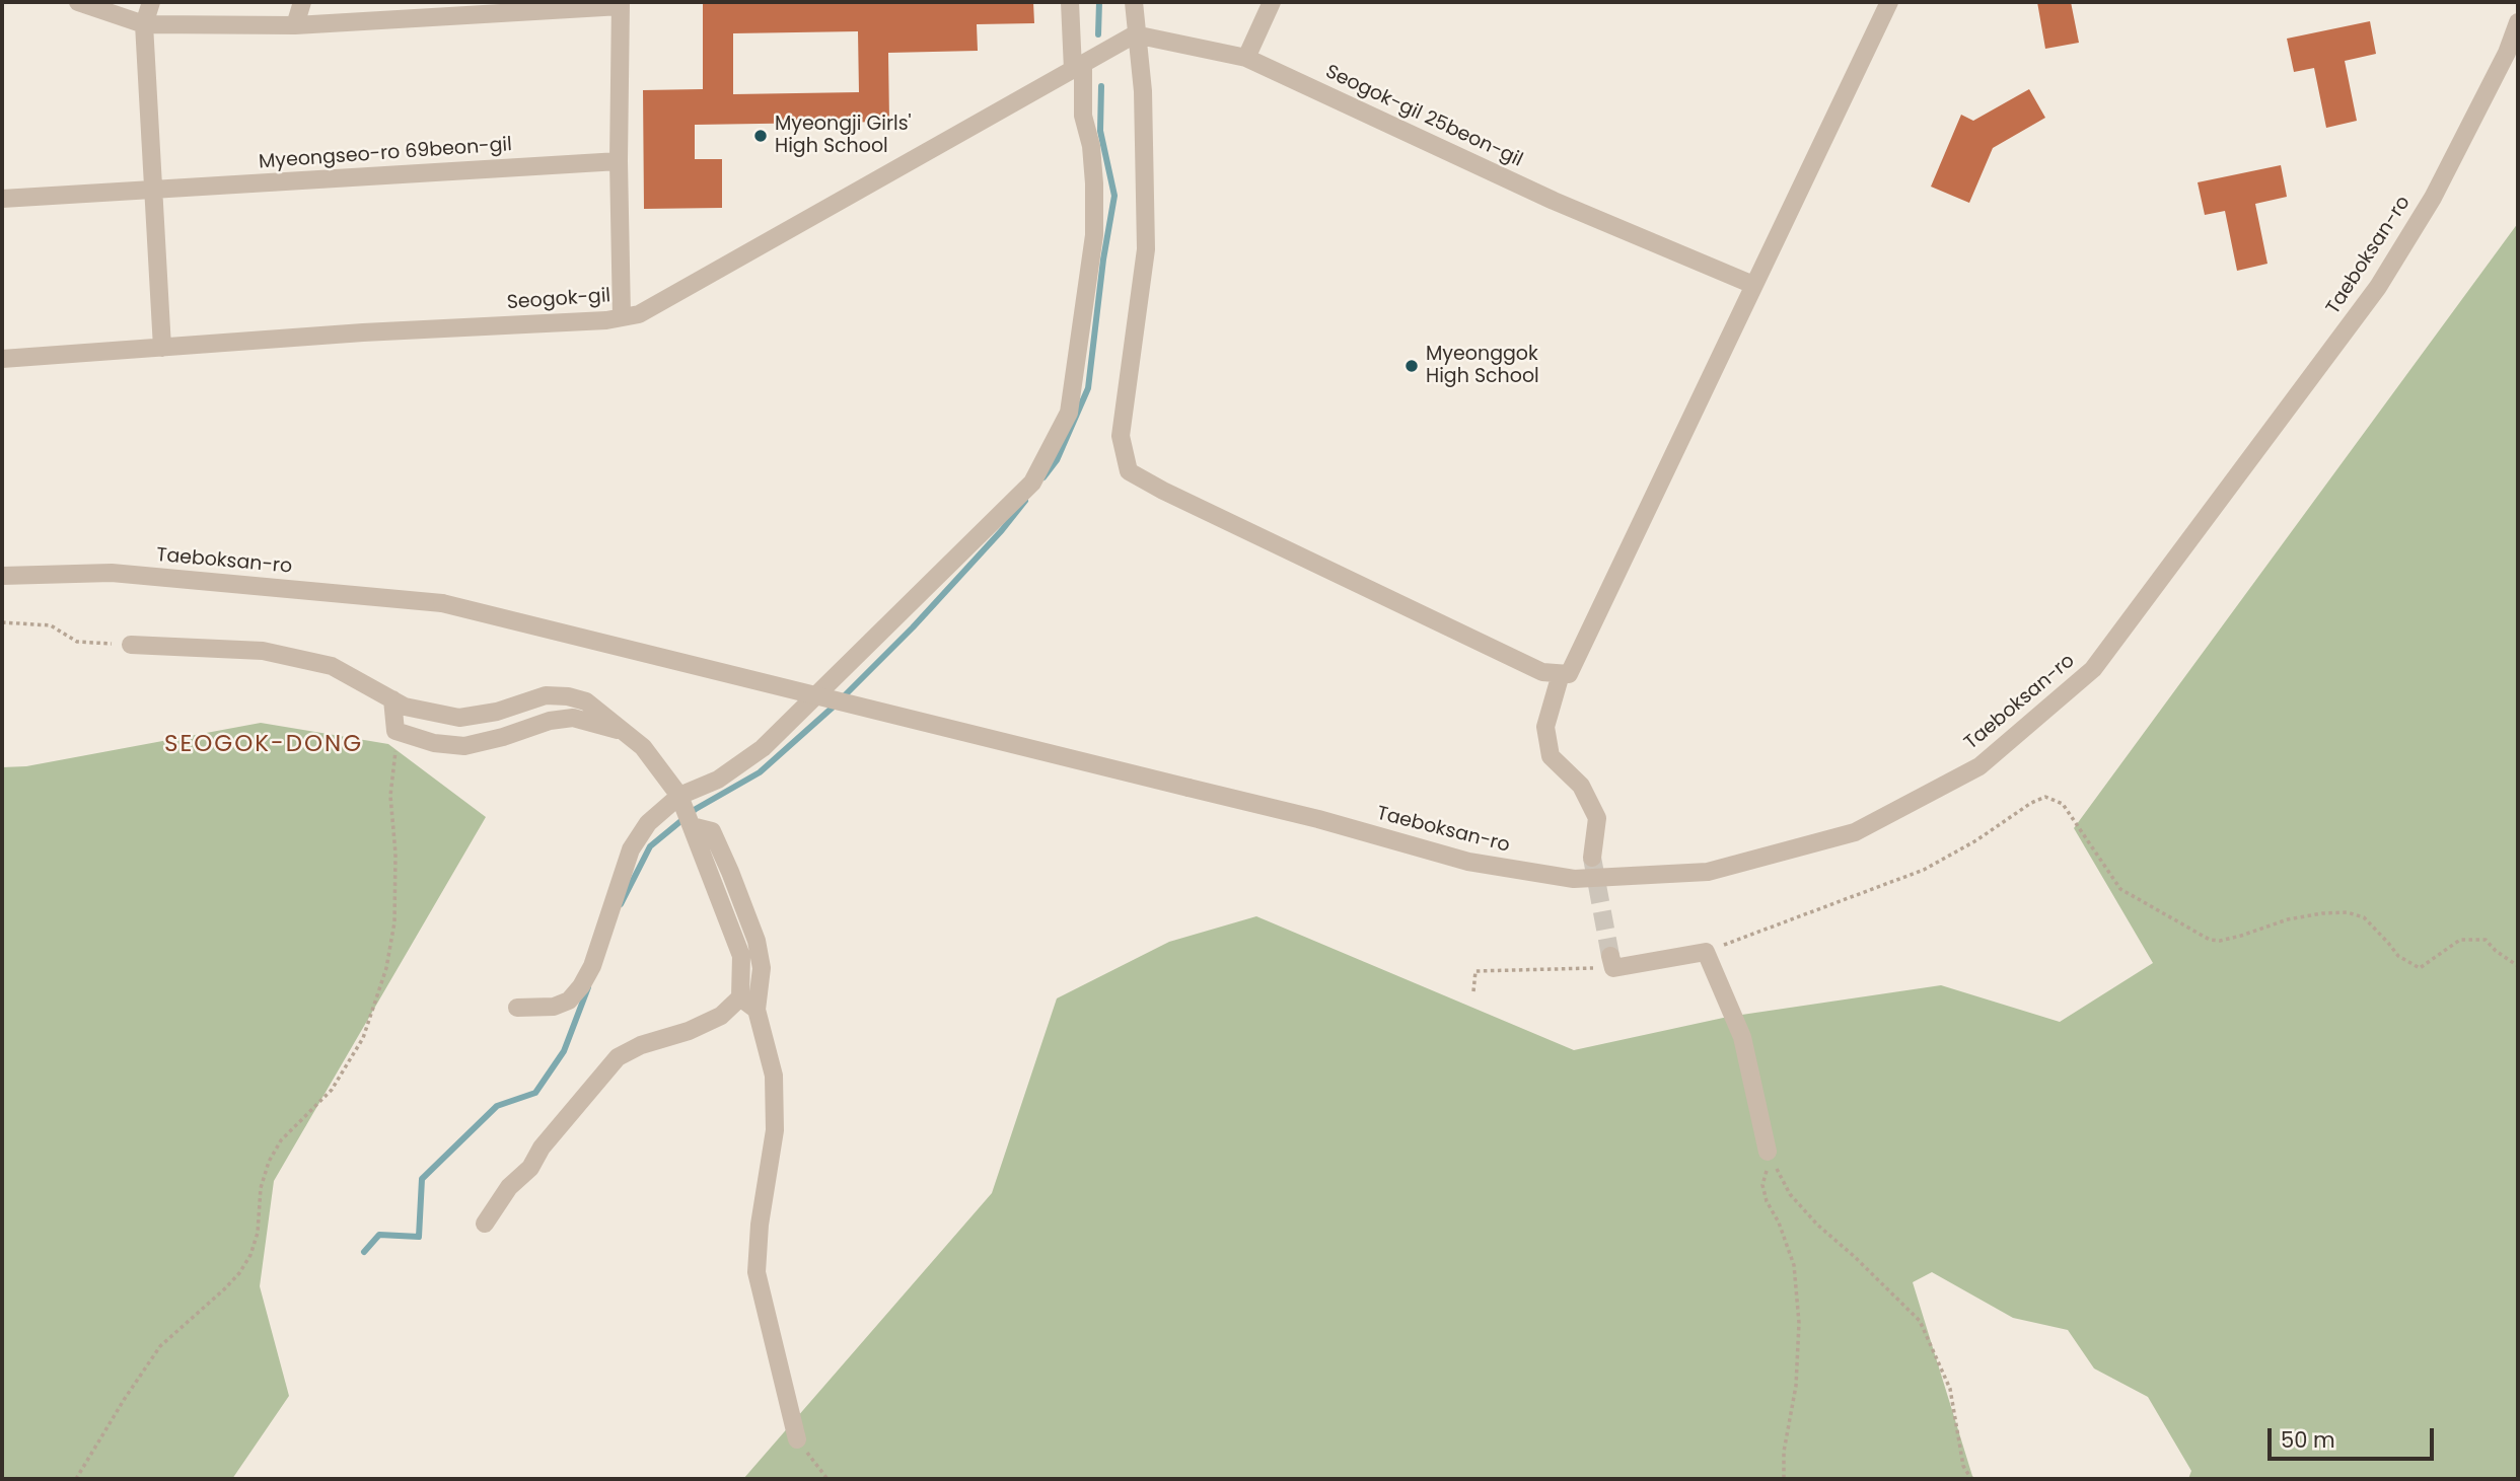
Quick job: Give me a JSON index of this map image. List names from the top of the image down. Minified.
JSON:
{"streets":{"street":["Seogok-gil 25beon-gil","Myeongseo-ro 69beon-gil","Taeboksan-ro","Seogok-gil"]},"districts":["SEOGOK-DONG"],"places":["Myeongji Girls' High School","Myeonggok High School"],"scale_bar":"50 m"}
